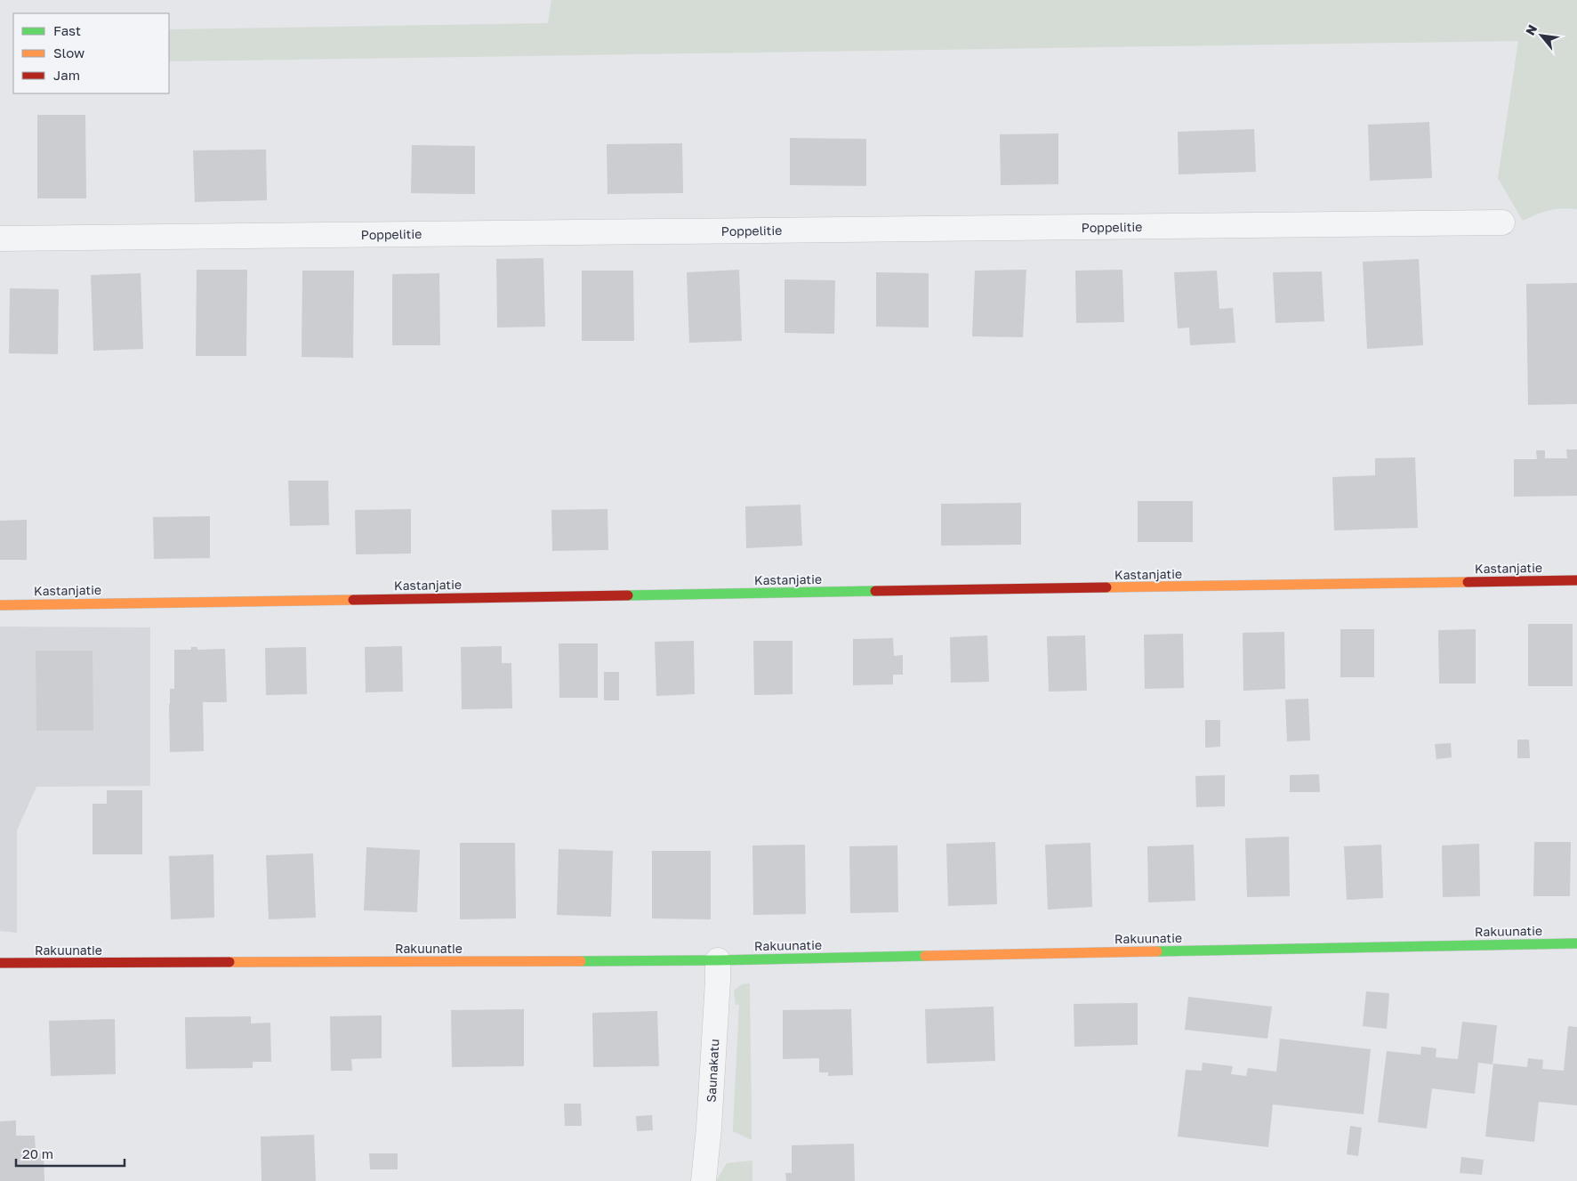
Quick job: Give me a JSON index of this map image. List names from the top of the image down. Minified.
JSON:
{"streets":{"street":["Poppelitie","Kastanjatie","Rakuunatie","Saunakatu"]},"crossings":[["Rakuunatie","Saunakatu"]],"legend":["Fast","Slow","Jam"],"scale_bar":"20 m","north":"top left"}
